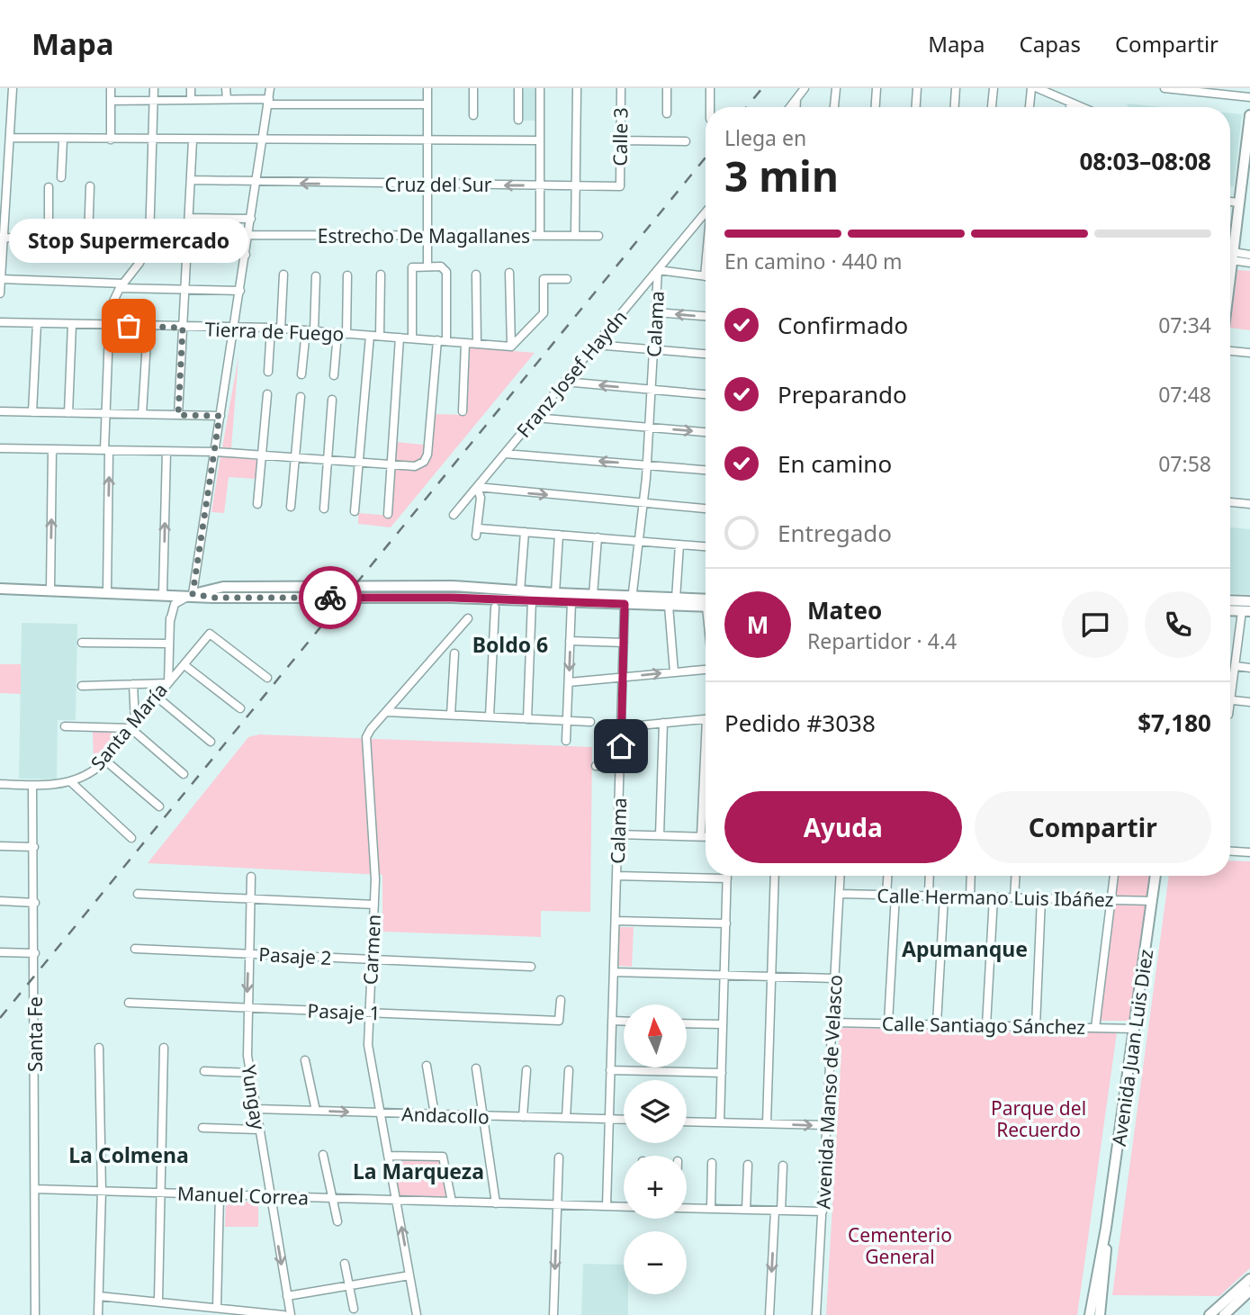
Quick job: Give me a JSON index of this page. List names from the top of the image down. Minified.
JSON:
{"streets":{"main road":["Avenida Juan Luis Diez"],"street":["Calle 3","Cruz del Sur","Estrecho De Magallanes","Calama","Tierra de Fuego","Franz Josef Haydn","Santa María","Calle Hermano Luis Ibáñez","Carmen","Pasaje 2","Pasaje 1","Calle Santiago Sánchez","Santa Fe","Avenida Manso de Velasco","Yungay","Andacollo","Manuel Correa"]},"crossings":[["Calle 3","Cruz del Sur"],["Calama","Franz Josef Haydn"],["Calama","Andacollo"],["Calama","Manuel Correa"],["Santa María","Santa Fe"],["Calle Hermano Luis Ibáñez","Avenida Juan Luis Diez"],["Calle Hermano Luis Ibáñez","Avenida Manso de Velasco"],["Carmen","Pasaje 2"],["Carmen","Pasaje 1"],["Carmen","Andacollo"],["Carmen","Manuel Correa"],["Pasaje 2","Yungay"],["Pasaje 1","Yungay"],["Calle Santiago Sánchez","Avenida Juan Luis Diez"],["Calle Santiago Sánchez","Avenida Manso de Velasco"],["Santa Fe","Manuel Correa"],["Yungay","Andacollo"],["Yungay","Manuel Correa"]],"districts":["Boldo 6","Apumanque","La Colmena","La Marqueza"],"parks":["Parque del Recuerdo","Cementerio General"],"places":["Stop Supermercado"],"north":"top","page":{"header":"Mapa","nav":["Mapa","Capas","Compartir"],"heading":["3 min","Llega en","08:03–08:08"],"panel":["Mateo","Repartidor · 4.4","Pedido #3038","$7,180"],"bar":"En camino · 440 m","bubble":"Stop Supermercado","list":[["Confirmado","07:34"],["Preparando","07:48"],["En camino","07:58"],"Entregado"],"round":"M","buttons":["Ayuda","Compartir"],"map_buttons":["+","−"]}}
